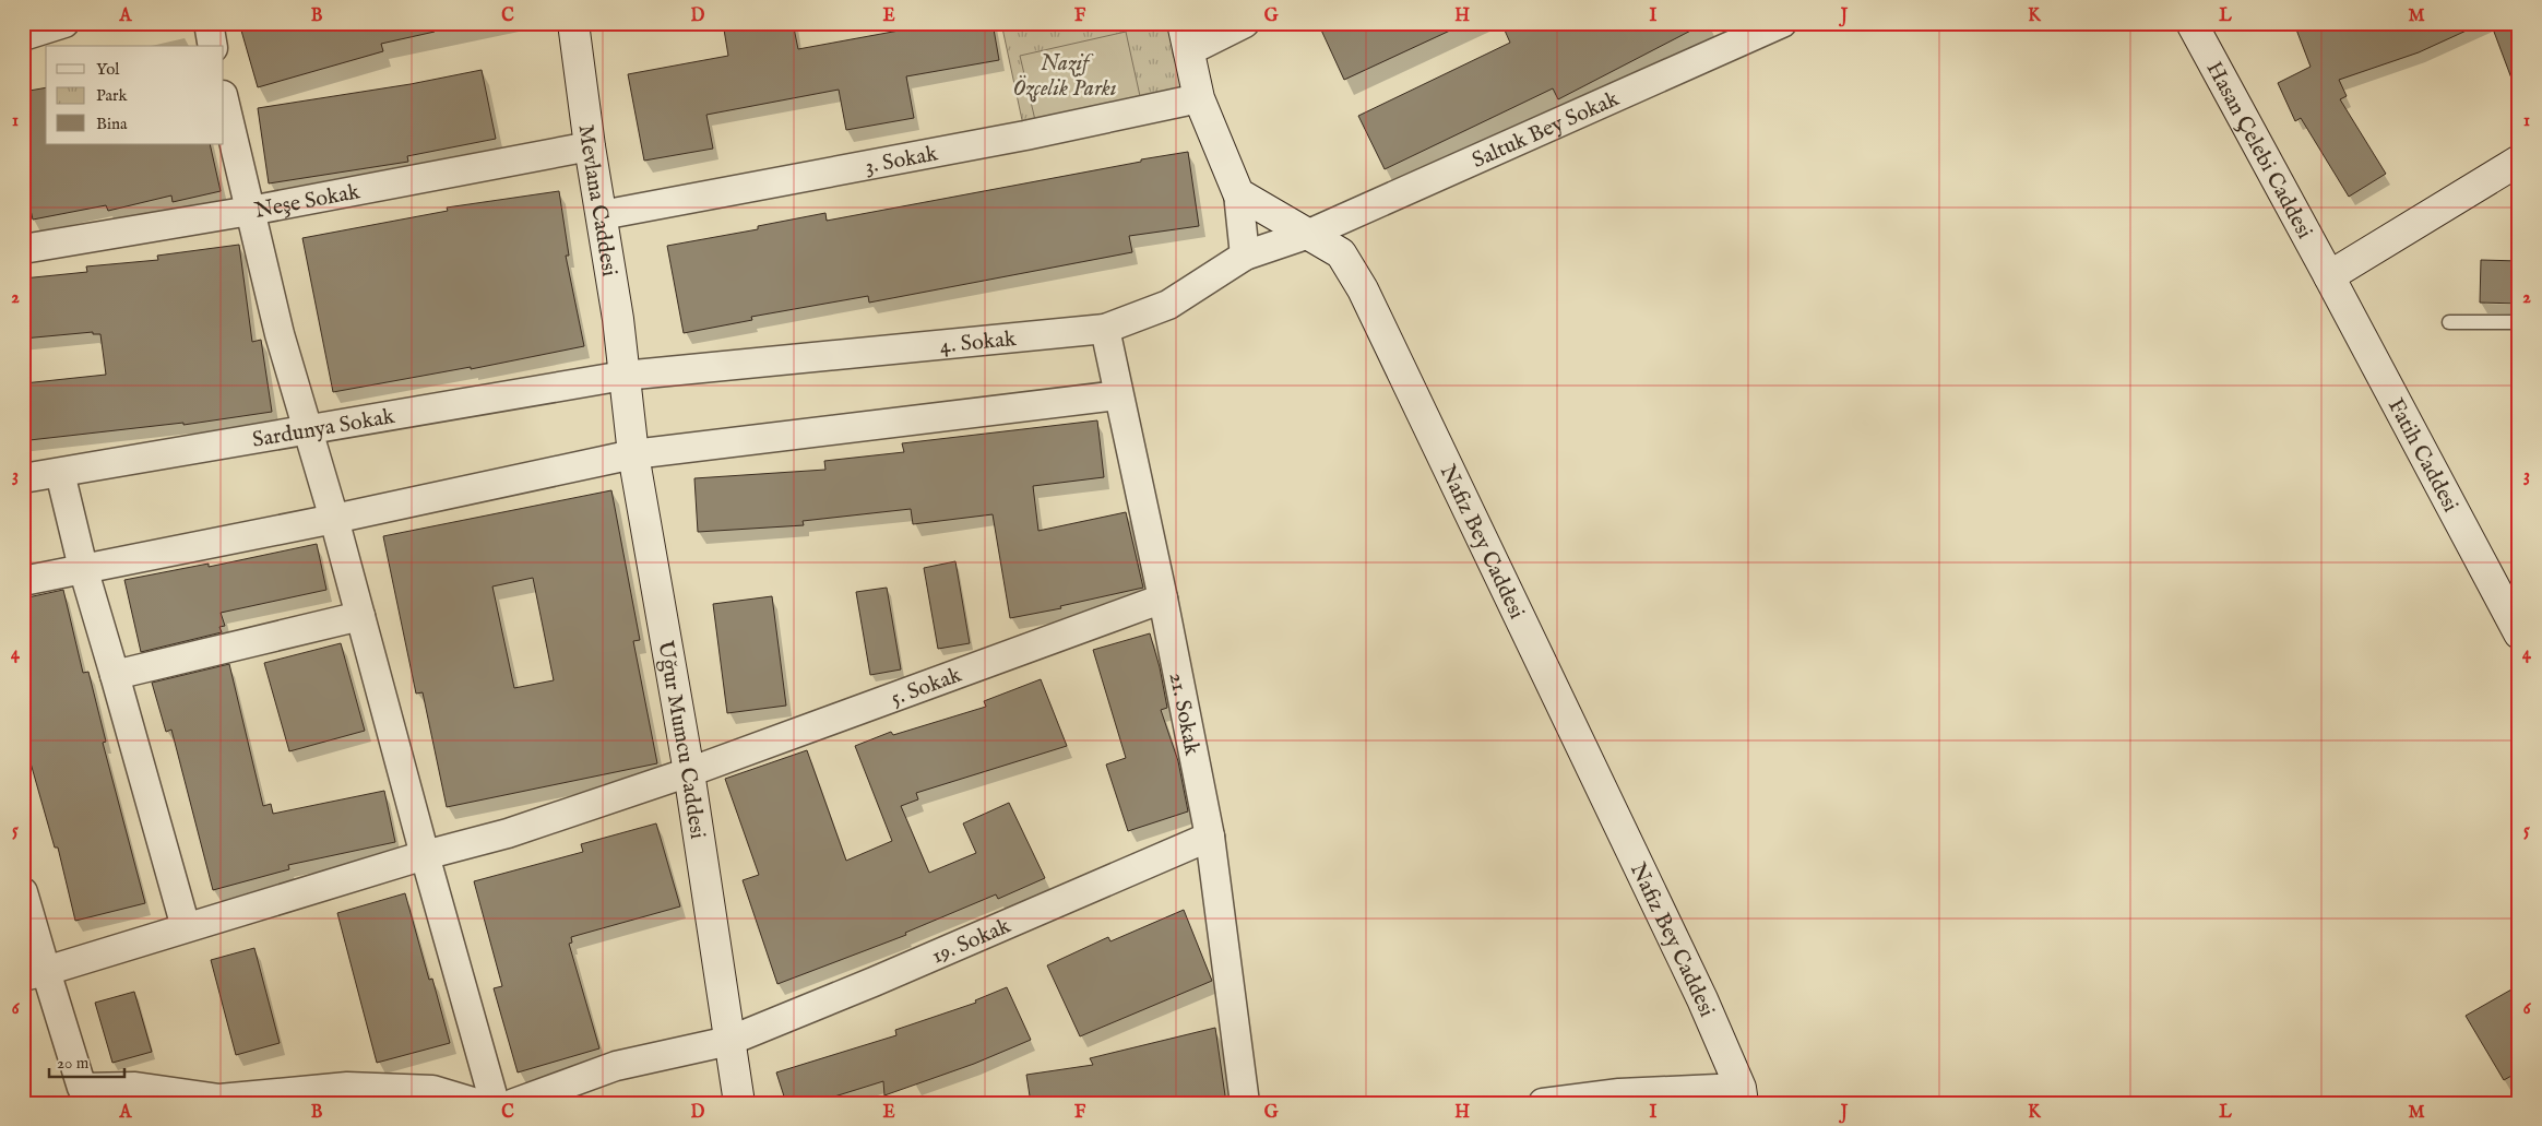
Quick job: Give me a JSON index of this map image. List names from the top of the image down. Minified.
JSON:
{"streets":{"street":["Saltuk Bey Sokak","Hasan Çelebi Caddesi","3. Sokak","Neşe Sokak","Mevlana Caddesi","4. Sokak","Sardunya Sokak","Fatih Caddesi","Nafiz Bey Caddesi","5. Sokak","21. Sokak","Uğur Mumcu Caddesi","19. Sokak"]},"crossings":[["Saltuk Bey Sokak","4. Sokak"],["Saltuk Bey Sokak","Nafiz Bey Caddesi"],["Hasan Çelebi Caddesi","Fatih Caddesi"],["3. Sokak","Mevlana Caddesi"],["Neşe Sokak","Mevlana Caddesi"],["Mevlana Caddesi","4. Sokak"],["Mevlana Caddesi","Sardunya Sokak"],["Mevlana Caddesi","Uğur Mumcu Caddesi"],["4. Sokak","Sardunya Sokak"],["4. Sokak","Nafiz Bey Caddesi"],["4. Sokak","21. Sokak"],["4. Sokak","Uğur Mumcu Caddesi"],["Sardunya Sokak","Uğur Mumcu Caddesi"],["5. Sokak","21. Sokak"],["5. Sokak","Uğur Mumcu Caddesi"],["21. Sokak","19. Sokak"],["Uğur Mumcu Caddesi","19. Sokak"]],"parks":["Nazif Özçelik Parkı"],"legend":["Yol","Park","Bina"],"scale_bar":"20 m","grid":{"columns":["A","B","C","D","E","F","G","H","I","J","K","L","M"],"rows":["1","2","3","4","5","6"]}}
